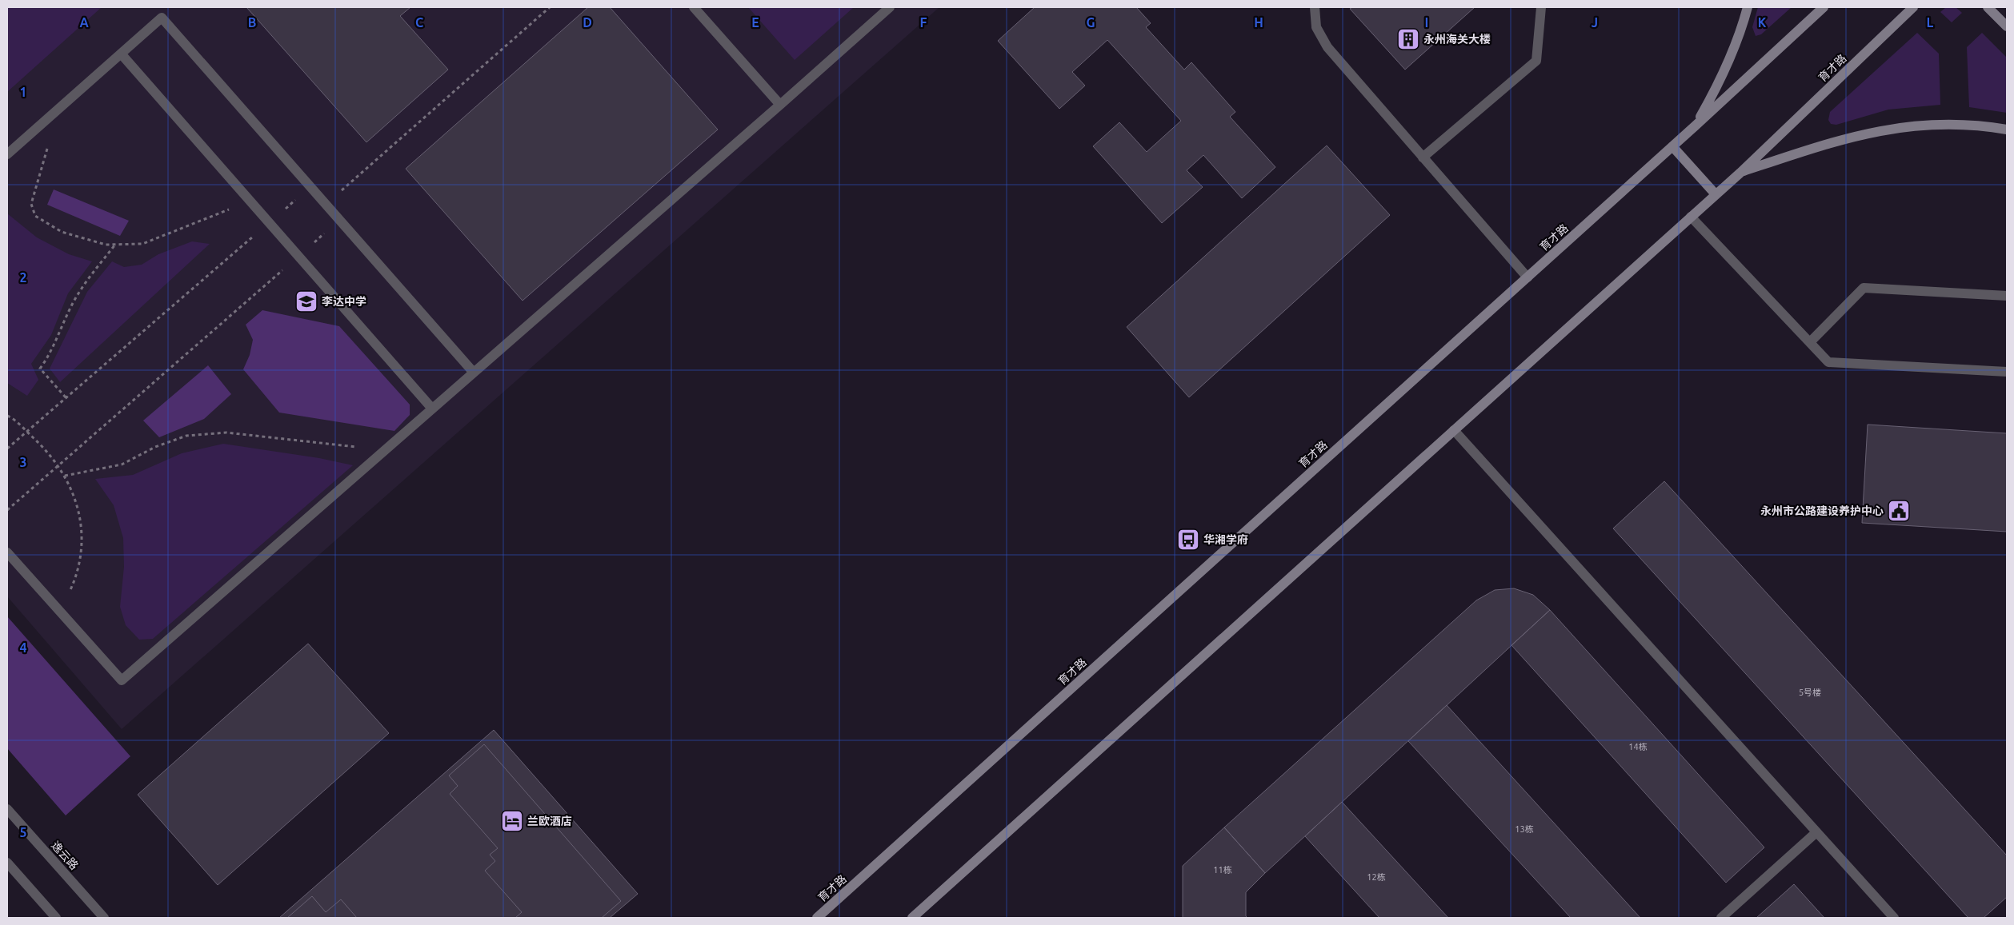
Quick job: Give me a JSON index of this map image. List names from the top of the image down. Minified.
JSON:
{"streets":{"main road":["育才路"],"street":["逸云路"]},"places":{"building":["永州海关大楼"],"school or university":["李达中学"],"public building":["永州市公路建设养护中心"],"bus stop":["华湘学府"],"hotel":["兰欧酒店"]},"house_numbers":["5号楼","14栋","13栋","11栋","12栋"],"grid":{"columns":["A","B","C","D","E","F","G","H","I","J","K","L"],"rows":["1","2","3","4","5"]}}
